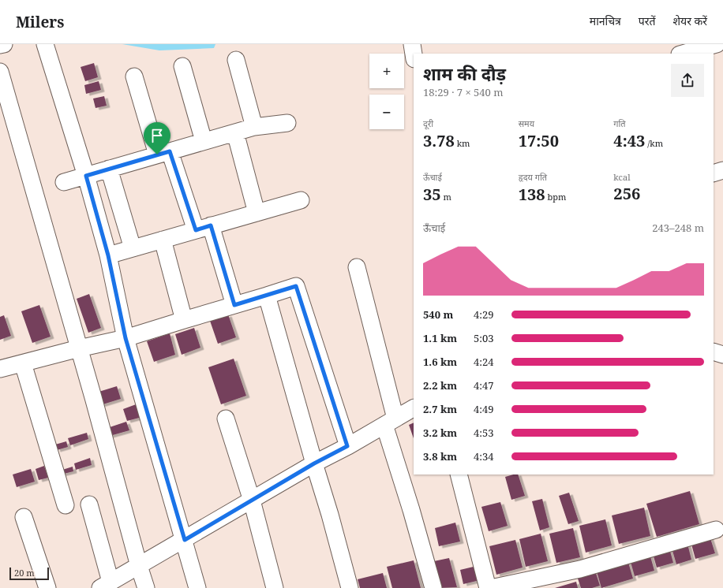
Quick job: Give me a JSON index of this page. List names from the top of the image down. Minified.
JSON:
{"scale_bar":"20 m","page":{"header":"Milers","nav":["मानचित्र","परतें","शेयर करें"],"map_buttons":["+","−"],"heading":["शाम की दौड़","18:29 · 7 × 540 m"],"stats":[["दूरी","3.78 km"],["समय","17:50"],["गति","4:43 /km"],["ऊँचाई","35 m"],["हृदय गति","138 bpm"],["kcal","256"]],"chart":["ऊँचाई","243–248 m"],"list":[{"name":"540 m","note":"4:29"},{"name":"1.1 km","note":"5:03"},{"name":"1.6 km","note":"4:24"},{"name":"2.2 km","note":"4:47"},{"name":"2.7 km","note":"4:49"},{"name":"3.2 km","note":"4:53"},{"name":"3.8 km","note":"4:34"}],"scale":"20 m"}}
